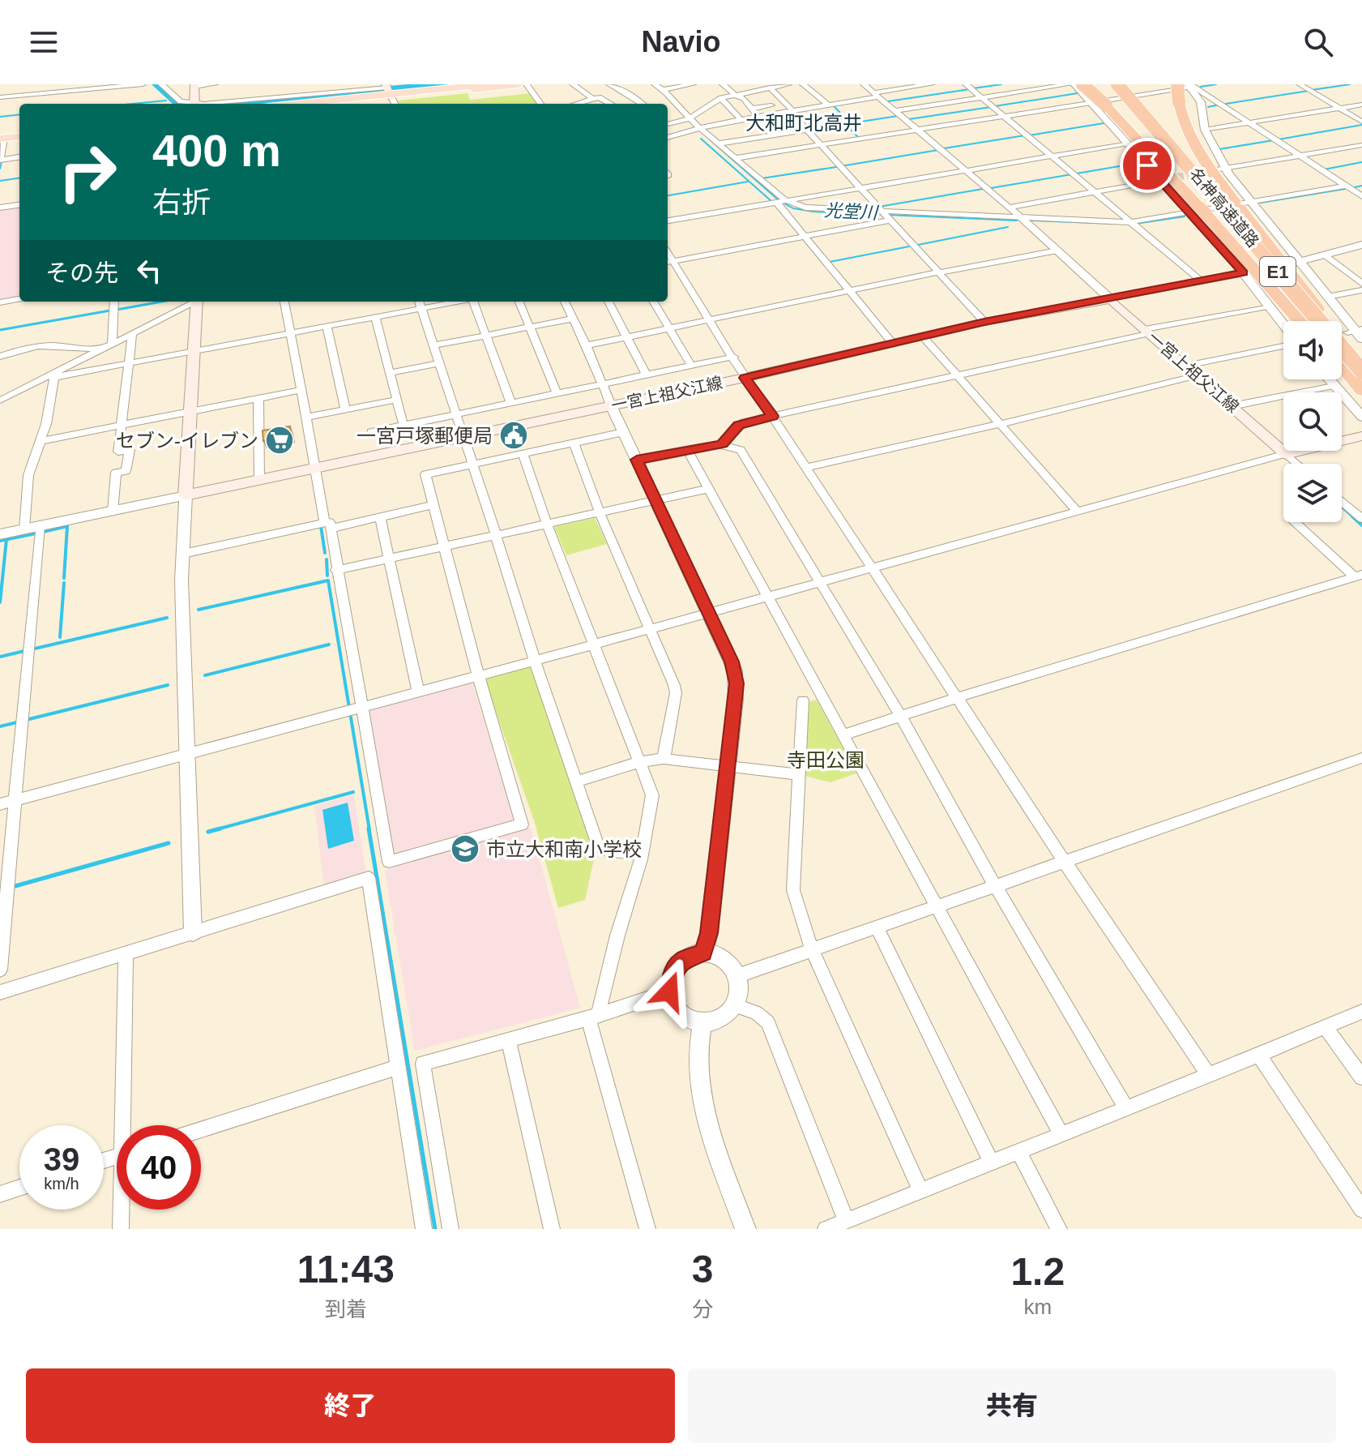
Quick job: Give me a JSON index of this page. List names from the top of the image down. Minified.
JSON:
{"streets":{"highway":["名神高速道路","E1"],"main road":["一宮上祖父江線"]},"districts":["大和町北高井"],"water":["光堂川"],"parks":["寺田公園"],"places":{"public building":["一宮戸塚郵便局"],"supermarket":["セブン-イレブン"],"school or university":["市立大和南小学校"]},"page":{"header":"Navio","turn":["400 m","右折"],"then":"その先","speed":"39 km/h","limit":"40","eta":["11:43","到着","3","分","1.2","km"],"buttons":["終了","共有"]}}
